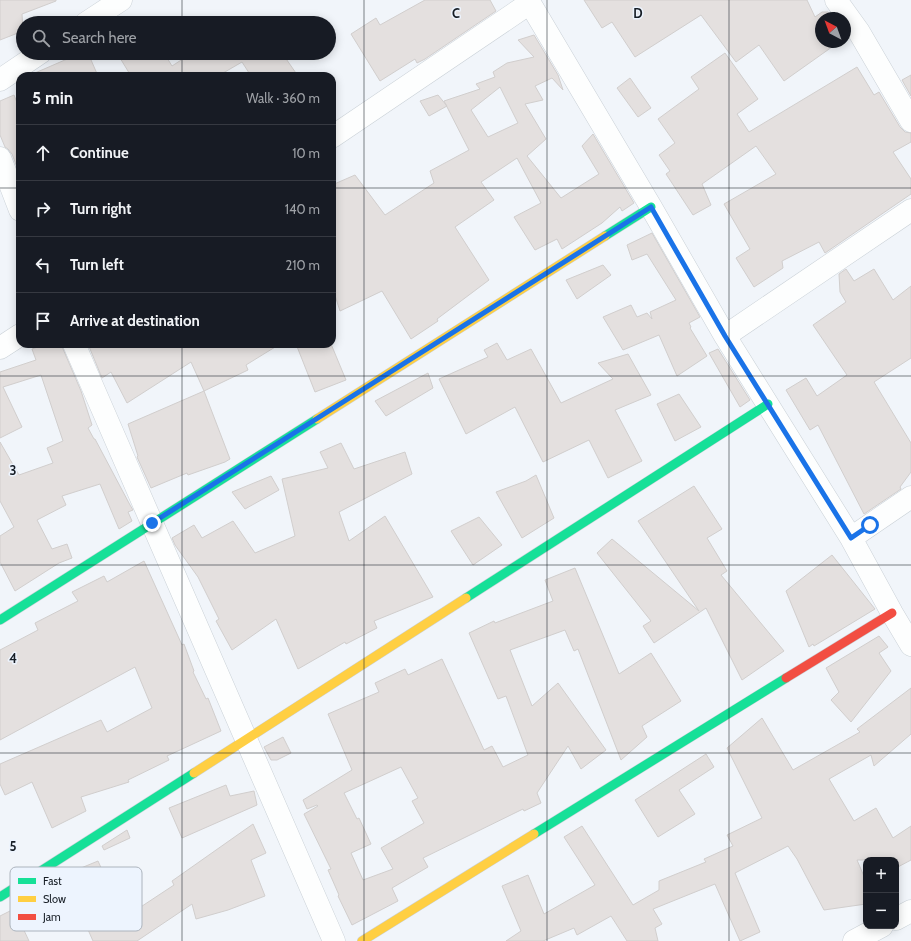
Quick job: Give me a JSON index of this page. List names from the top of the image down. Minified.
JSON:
{"legend":["Fast","Slow","Jam"],"north":"top left","page":{"search":"Search here","heading":["5 min","Walk · 360 m"],"list":[["Continue","10 m"],["Turn right","140 m"],["Turn left","210 m"],"Arrive at destination"],"map_buttons":["+","−"]},"grid":{"columns":["C","D"],"rows":["3","4","5"]}}
